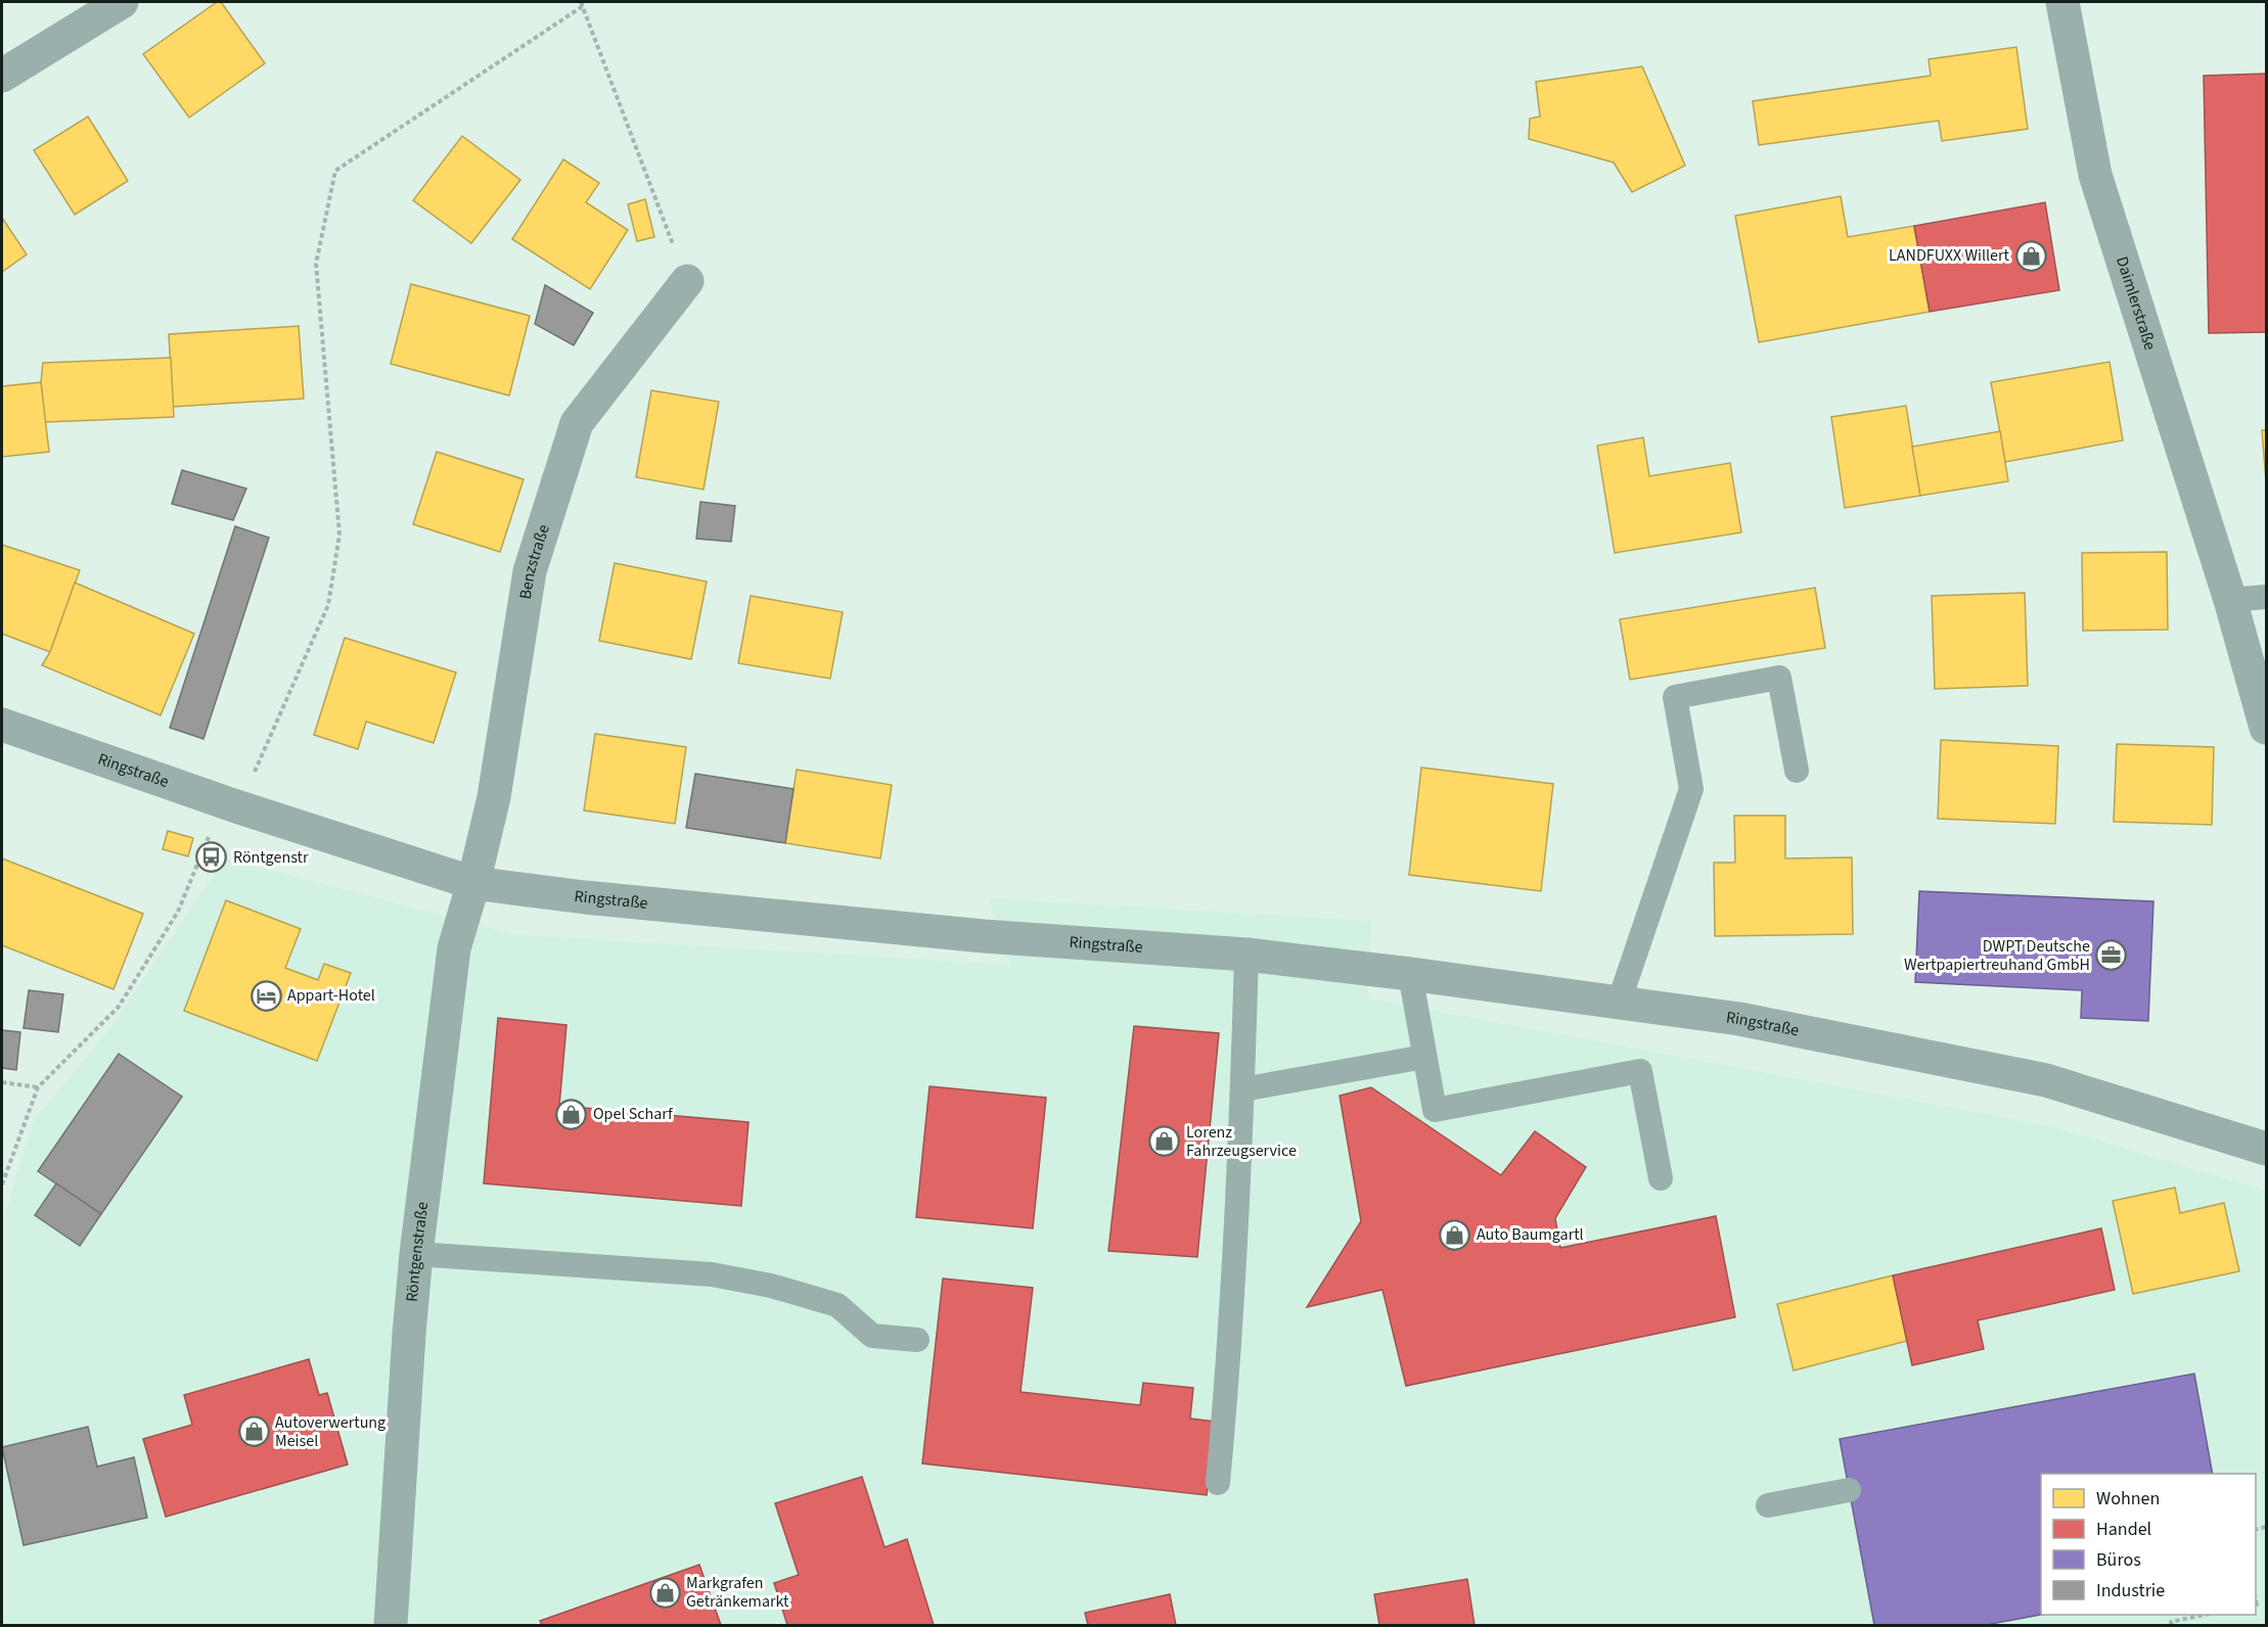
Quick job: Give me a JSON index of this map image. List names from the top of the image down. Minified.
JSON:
{"streets":{"street":["Daimlerstraße","Benzstraße","Ringstraße","Röntgenstraße"]},"crossings":[["Benzstraße","Ringstraße"],["Benzstraße","Röntgenstraße"],["Ringstraße","Röntgenstraße"]],"places":{"shop":["LANDFUXX Willert","Opel Scharf","Lorenz Fahrzeugservice","Auto Baumgartl","Autoverwertung Meisel","Markgrafen Getränkemarkt"],"bus stop":["Röntgenstr"],"office":["DWPT Deutsche Wertpapiertreuhand GmbH"],"hotel":["Appart-Hotel"]},"legend":["Wohnen","Handel","Büros","Industrie"]}
